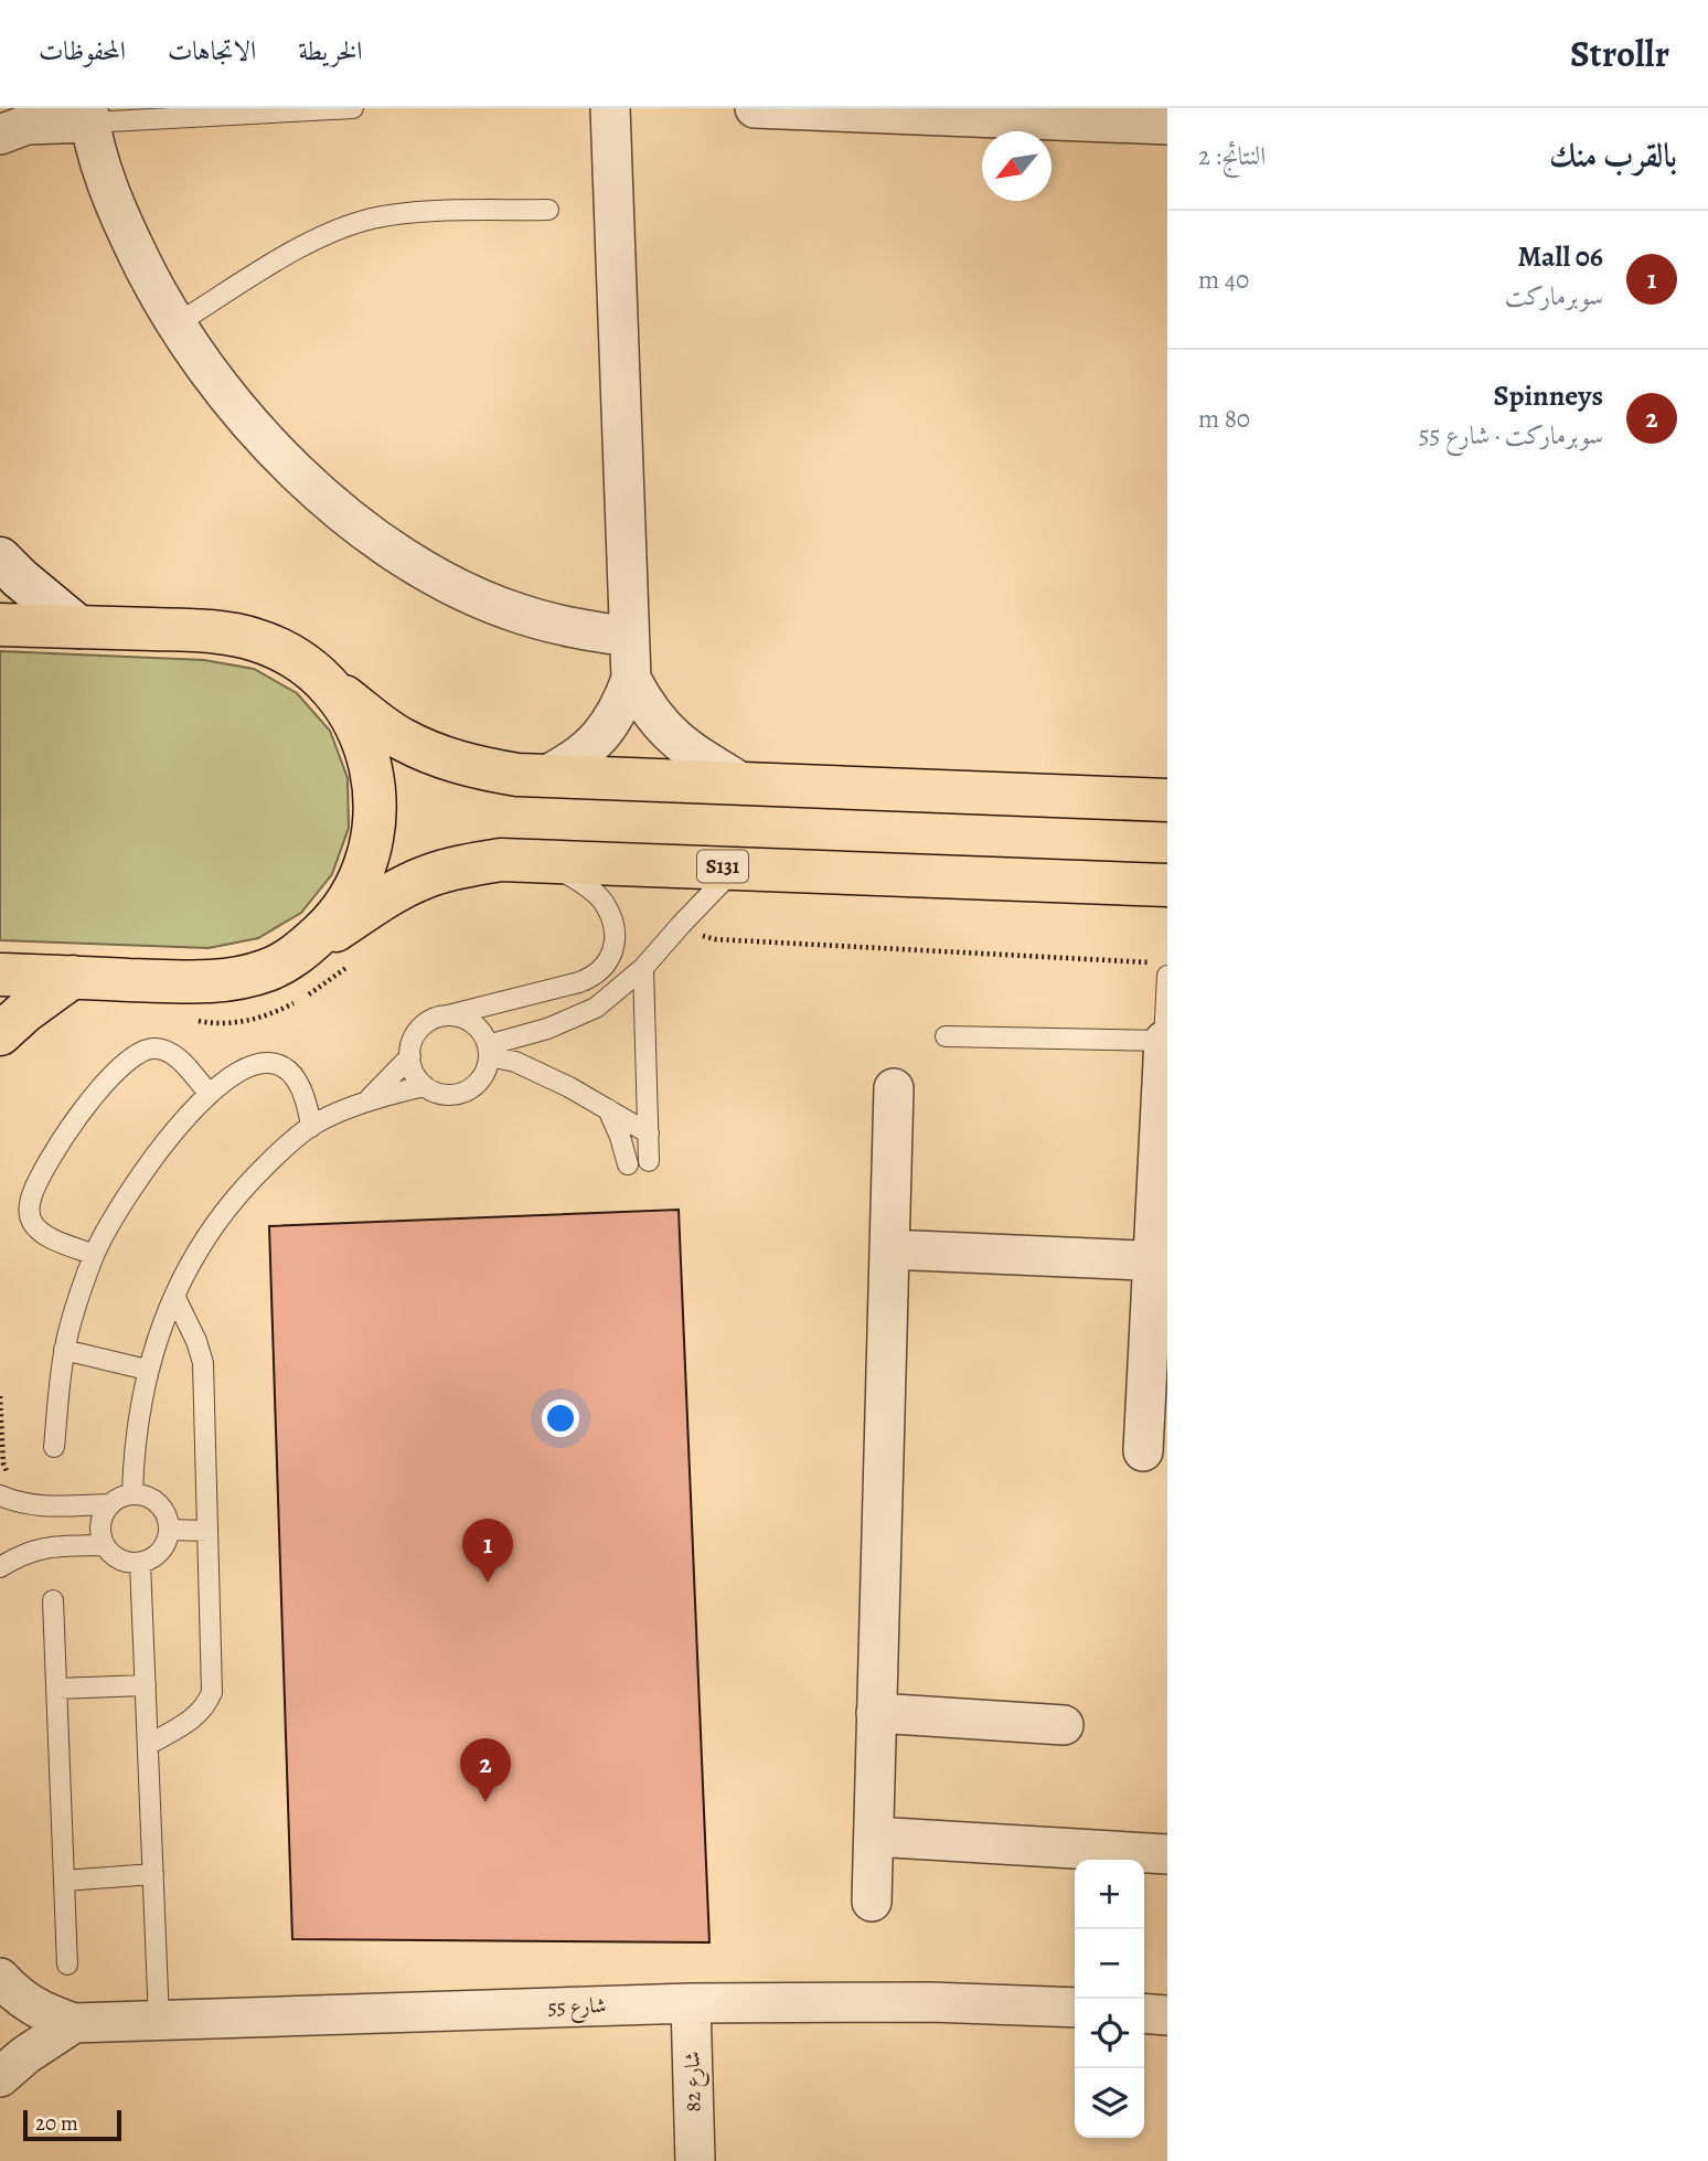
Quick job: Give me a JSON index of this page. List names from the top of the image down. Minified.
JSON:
{"streets":{"main road":["S131"],"street":["شارع 55","شارع 82"]},"crossings":[["شارع 55","شارع 82"]],"scale_bar":"20 m","north":"bottom left","page":{"header":"Strollr","nav":["الخريطة","الاتجاهات","المحفوظات"],"heading":["بالقرب منك","النتائج: 2"],"list":[{"mark":"1","name":"06 Mall","note":"سوبرماركت","value":"40 m"},{"mark":"2","name":"Spinneys","note":"سوبرماركت · شارع 55","value":"80 m"}],"pins":["1","2"],"map_buttons":["+","−"],"scale":"20 m"}}
